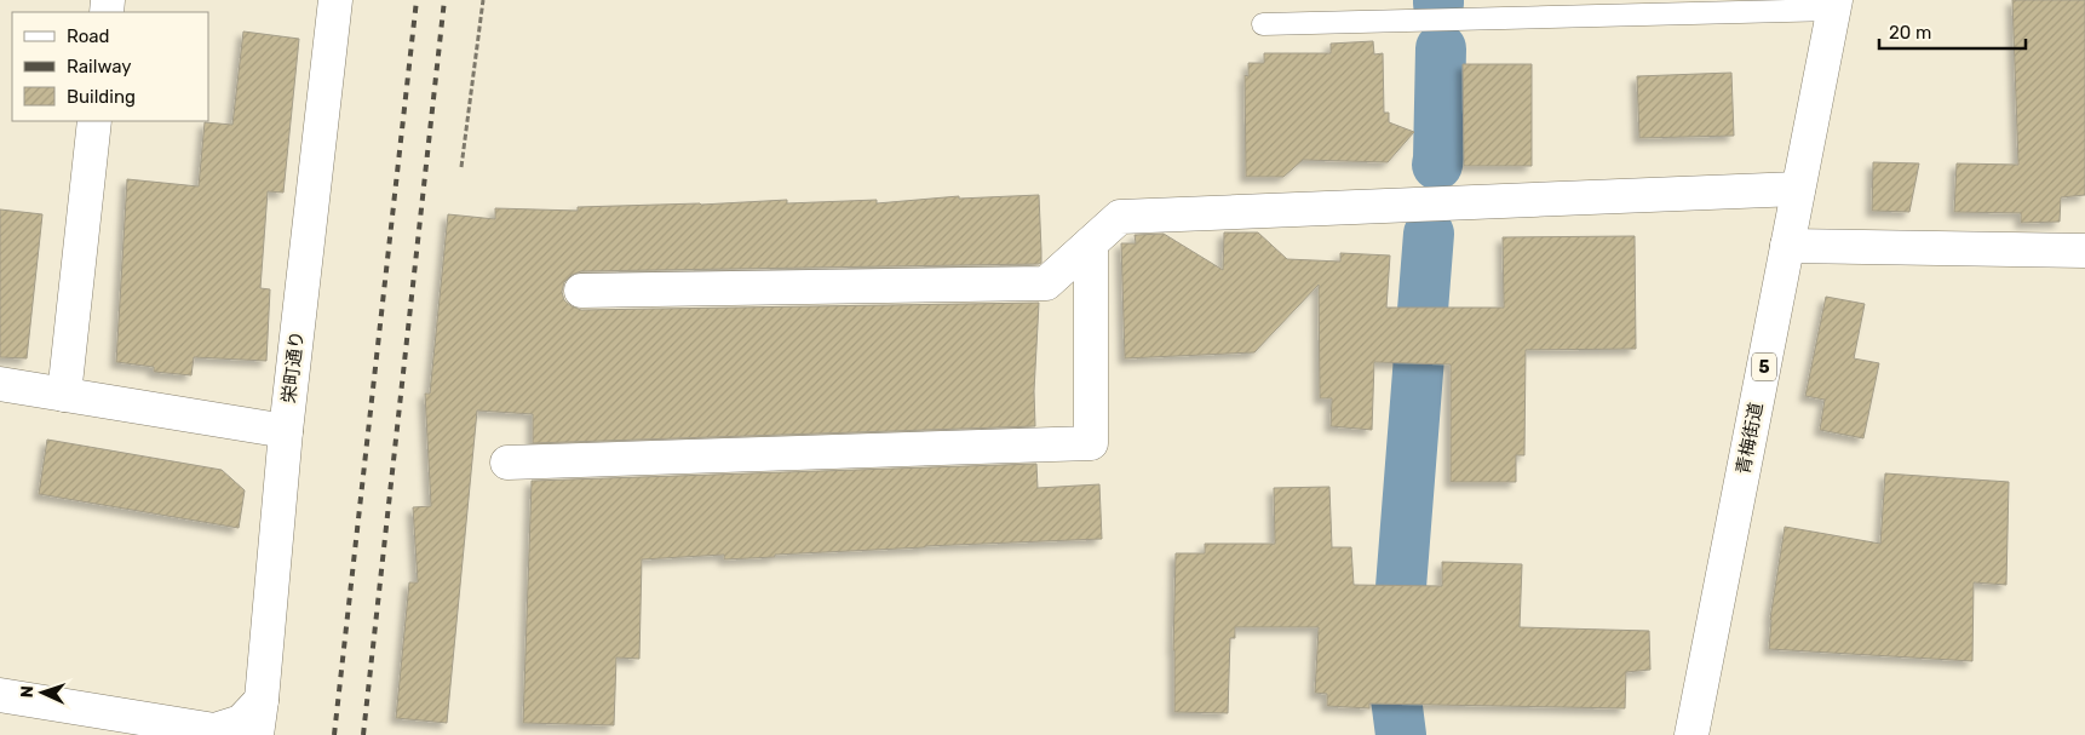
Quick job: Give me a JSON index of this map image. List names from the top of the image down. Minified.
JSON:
{"streets":{"street":["栄町通り","5","青梅街道"]},"legend":["Road","Railway","Building"],"scale_bar":"20 m","north":"left"}
